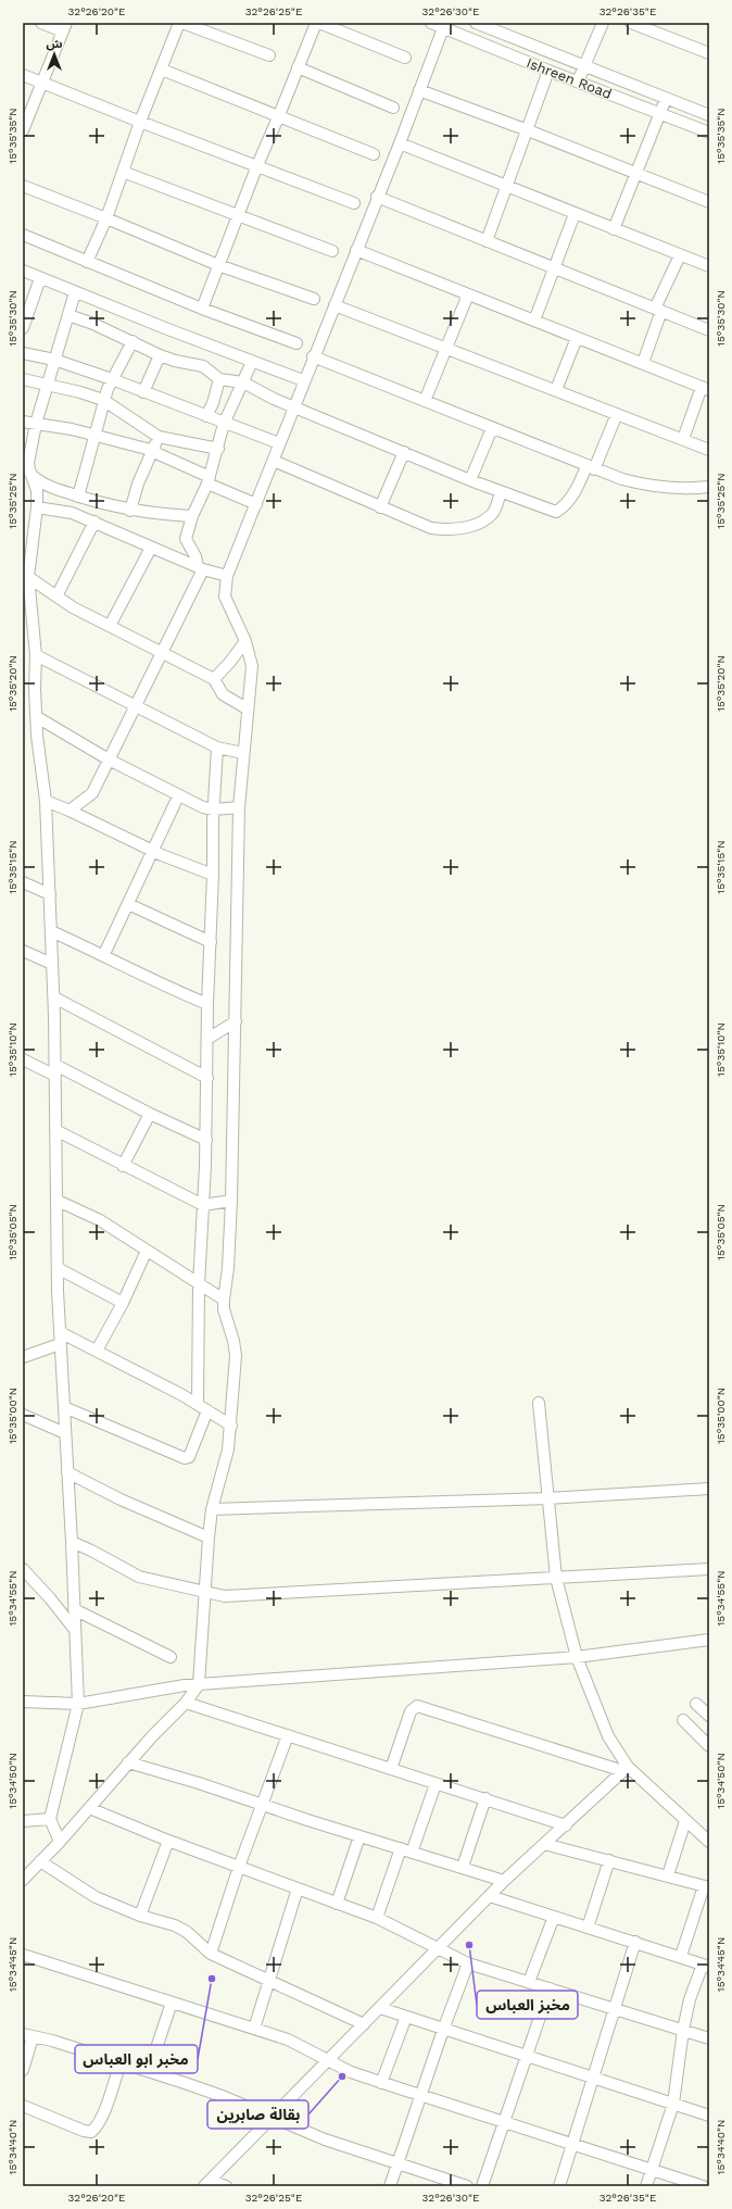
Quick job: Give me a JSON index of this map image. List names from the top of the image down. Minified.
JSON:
{"streets":{"street":["Ishreen Road"]},"places":["مخبز العباس","مخبر ابو العباس","بقالة صابرين"],"north":"top","coordinates":["32°26'20\"E","32°26'25\"E","32°26'30\"E","32°26'35\"E","15°35'35\"N","15°35'30\"N","15°35'25\"N","15°35'20\"N","15°35'15\"N","15°35'10\"N","15°35'05\"N","15°35'00\"N","15°34'55\"N","15°34'50\"N","15°34'45\"N","15°34'40\"N"]}
